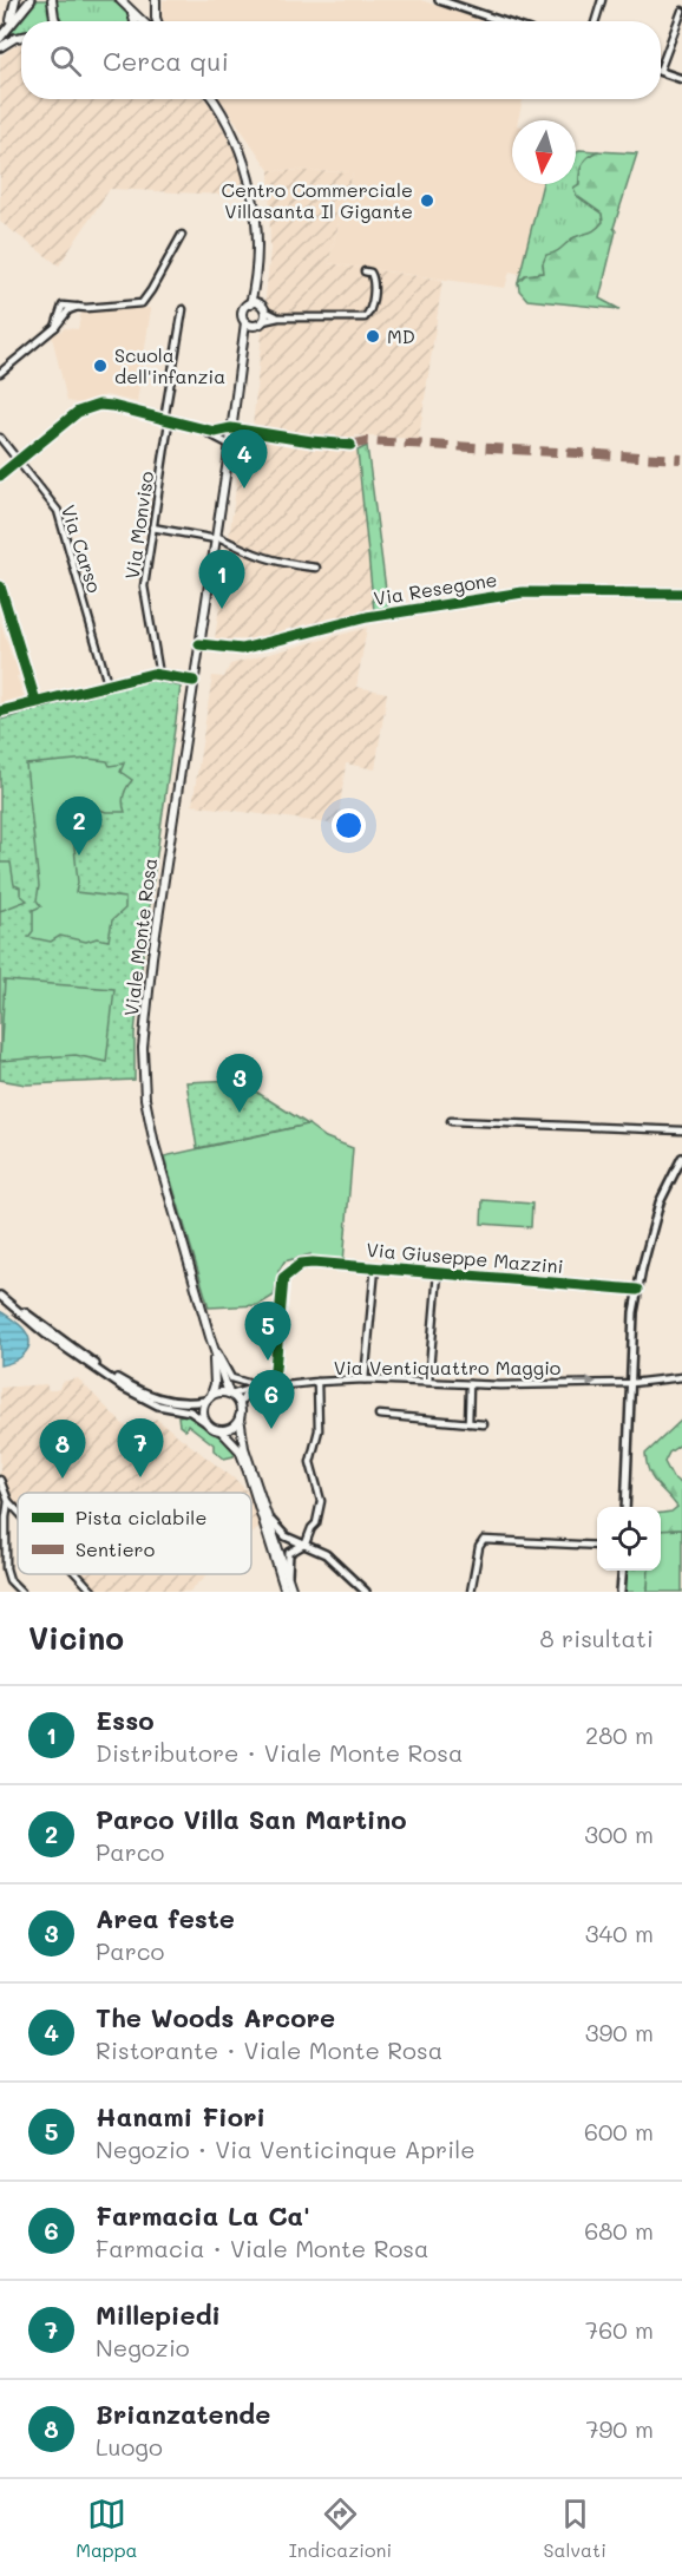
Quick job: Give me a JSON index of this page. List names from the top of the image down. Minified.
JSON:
{"streets":{"main road":["Viale Monte Rosa"],"street":["Via Monviso","Via Carso","Via Resegone","Via Giuseppe Mazzini","Via Ventiquattro Maggio"]},"crossings":[["Via Resegone","Viale Monte Rosa"],["Viale Monte Rosa","Via Ventiquattro Maggio"],["Via Giuseppe Mazzini","Via Ventiquattro Maggio"]],"one_way":["Via Ventiquattro Maggio"],"places":["Centro Commerciale Villasanta Il Gigante","MD","Scuola dell'infanzia"],"legend":["Pista ciclabile","Sentiero"],"north":"bottom","page":{"search":"Cerca qui","pins":["4","1","2","3","5","6","7","8"],"heading":["Vicino","8 risultati"],"list":[{"mark":"1","name":"Esso","note":"Distributore · Viale Monte Rosa","value":"280 m"},{"mark":"2","name":"Parco Villa San Martino","note":"Parco","value":"300 m"},{"mark":"3","name":"Area feste","note":"Parco","value":"340 m"},{"mark":"4","name":"The Woods Arcore","note":"Ristorante · Viale Monte Rosa","value":"390 m"},{"mark":"5","name":"Hanami Fiori","note":"Negozio · Via Venticinque Aprile","value":"600 m"},{"mark":"6","name":"Farmacia La Ca'","note":"Farmacia · Viale Monte Rosa","value":"680 m"},{"mark":"7","name":"Millepiedi","note":"Negozio","value":"760 m"},{"mark":"8","name":"Brianzatende","note":"Luogo","value":"790 m"}],"nav":["Mappa","Indicazioni","Salvati"]}}
